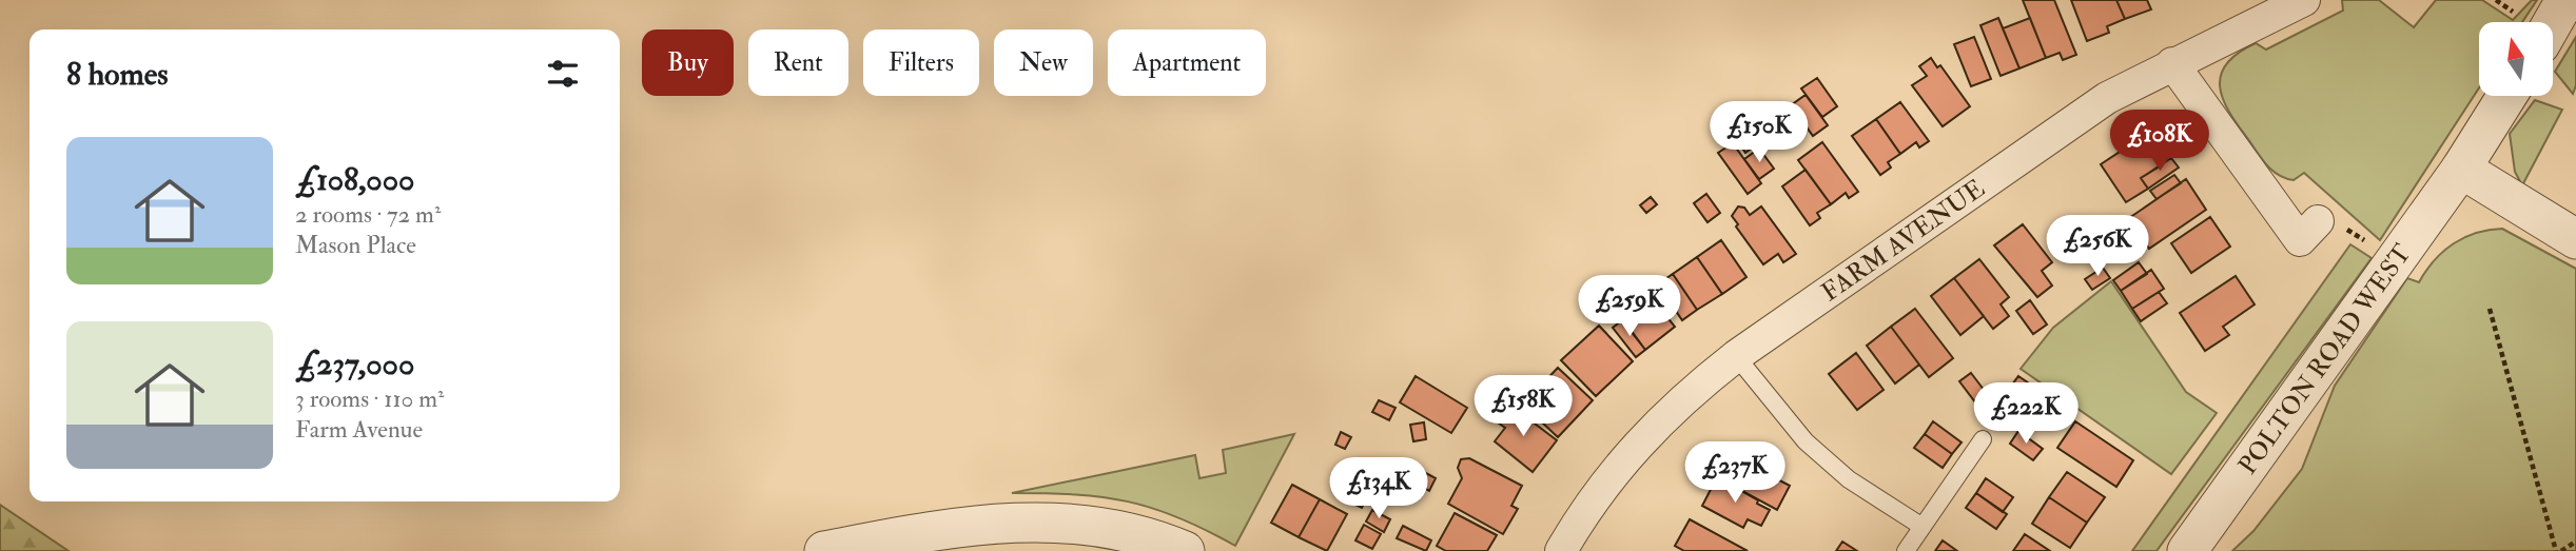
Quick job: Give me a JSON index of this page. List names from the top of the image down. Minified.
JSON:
{"streets":{"street":["FARM AVENUE","POLTON ROAD WEST"]},"north":"top","page":{"chip":["Buy","Rent","Filters","New","Apartment"],"heading":"8 homes","price":["£150K","£108K","£256K","£259K","£158K","£222K","£237K","£134K"],"list":[{"name":"£108,000","note":"2 rooms · 72 m² · Mason Place"},{"name":"£237,000","note":"3 rooms · 110 m² · Farm Avenue"}]}}
